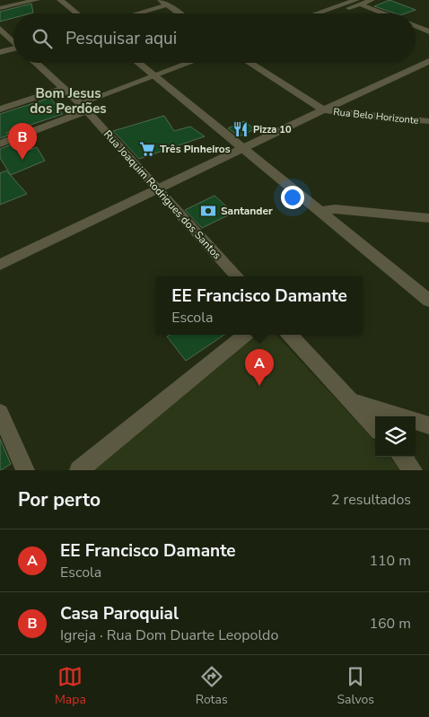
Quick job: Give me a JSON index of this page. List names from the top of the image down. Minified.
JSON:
{"streets":{"street":["Rua Belo Horizonte","Rua Joaquim Rodrigues dos Santos"]},"districts":["Bom Jesus dos Perdões"],"places":{"restaurant":["Pizza 10"],"supermarket":["Três Pinheiros"],"bank":["Santander"]},"page":{"search":"Pesquisar aqui","pins":["B","A"],"popup":["EE Francisco Damante","Escola"],"heading":["Por perto","2 resultados"],"list":[{"mark":"A","name":"EE Francisco Damante","note":"Escola","value":"110 m"},{"mark":"B","name":"Casa Paroquial","note":"Igreja · Rua Dom Duarte Leopoldo","value":"160 m"}],"nav":["Mapa","Rotas","Salvos"]}}
